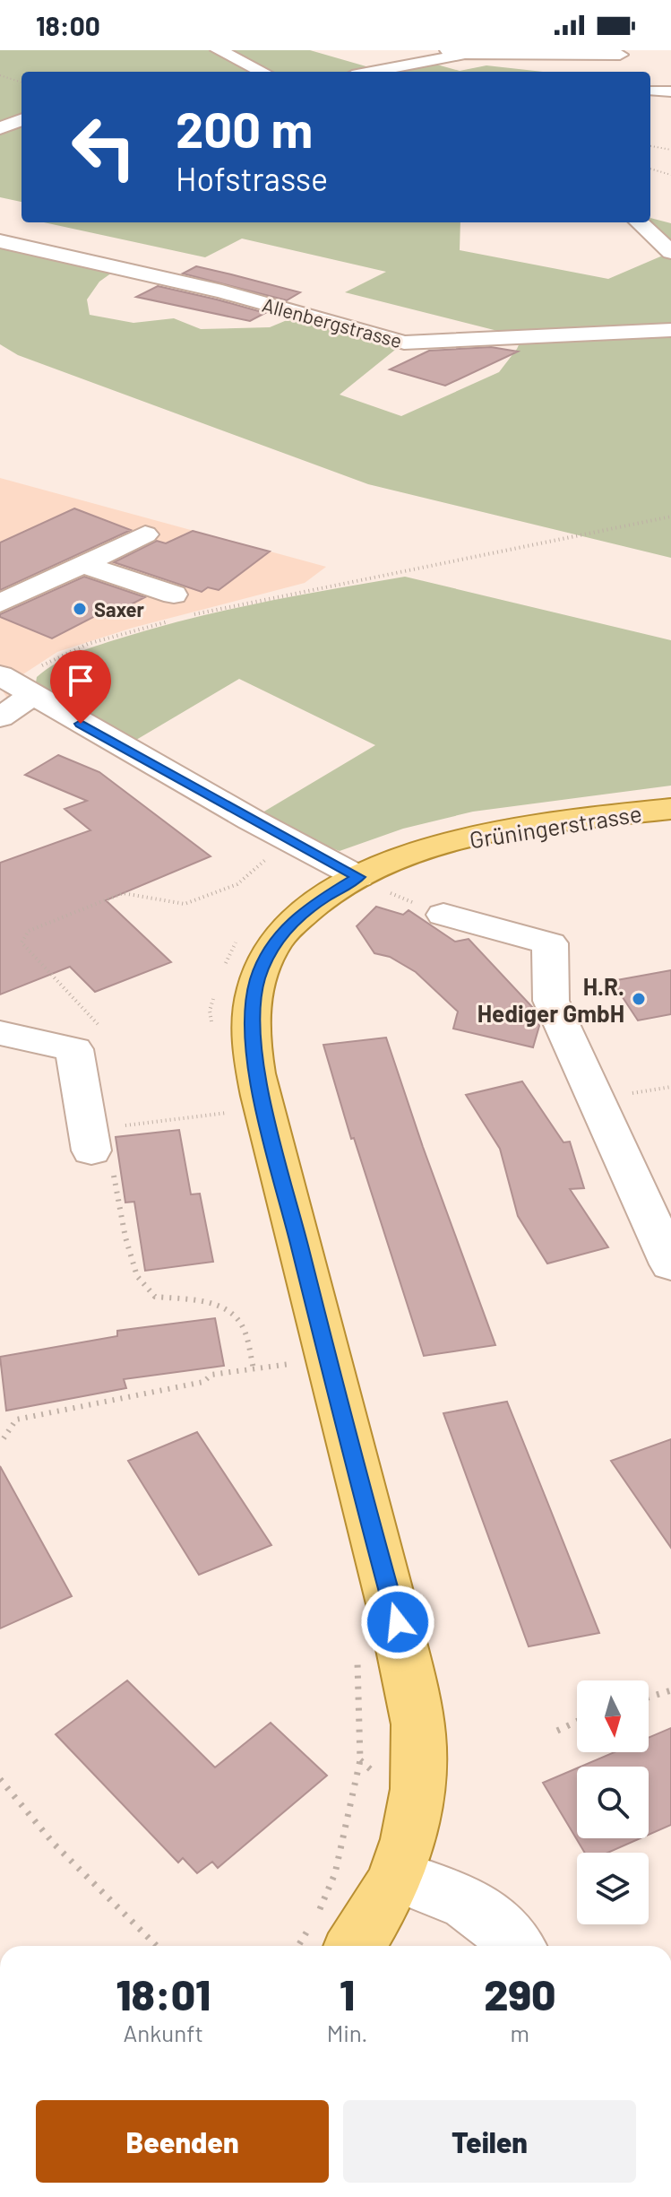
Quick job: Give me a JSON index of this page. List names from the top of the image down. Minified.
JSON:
{"streets":{"main road":["Grüningerstrasse"],"street":["Allenbergstrasse"]},"places":["Saxer","H.R. Hediger GmbH"],"north":"bottom","page":{"status":"18:00","turn":["200 m","Hofstrasse"],"eta":["18:01","Ankunft","1","Min.","290","m"],"buttons":["Beenden","Teilen"]}}
